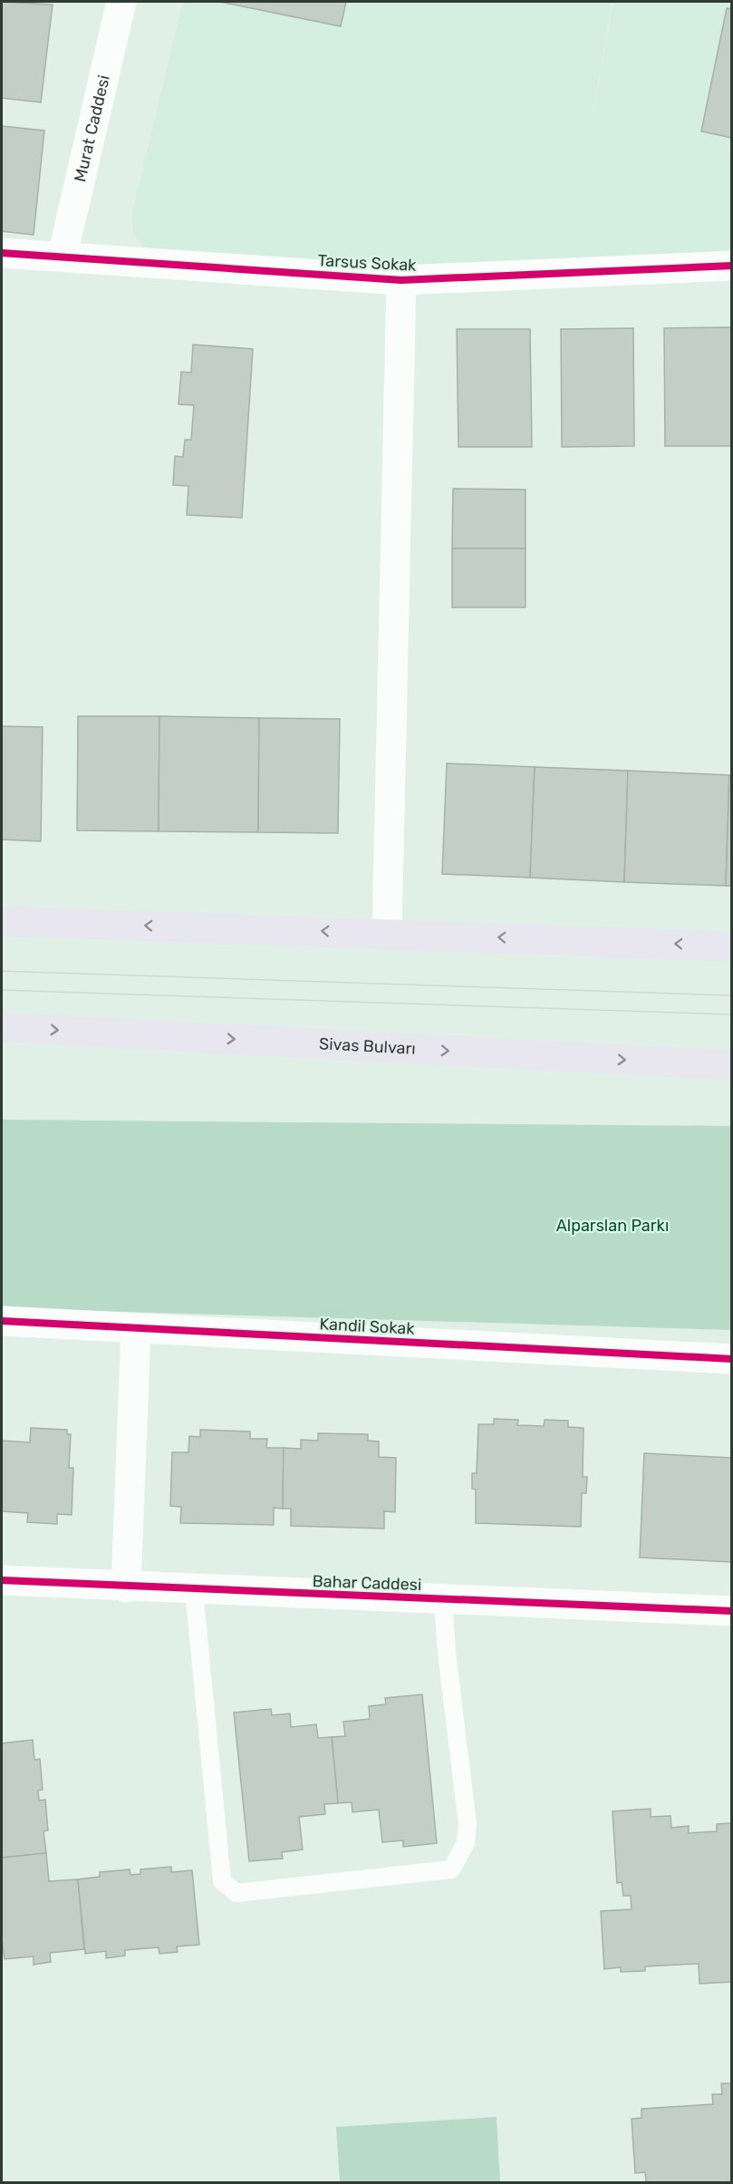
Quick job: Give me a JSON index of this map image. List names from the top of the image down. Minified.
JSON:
{"streets":{"highway":["Sivas Bulvarı"],"street":["Murat Caddesi","Tarsus Sokak","Kandil Sokak","Bahar Caddesi"]},"crossings":[["Murat Caddesi","Tarsus Sokak"]],"parks":["Alparslan Parkı"]}
